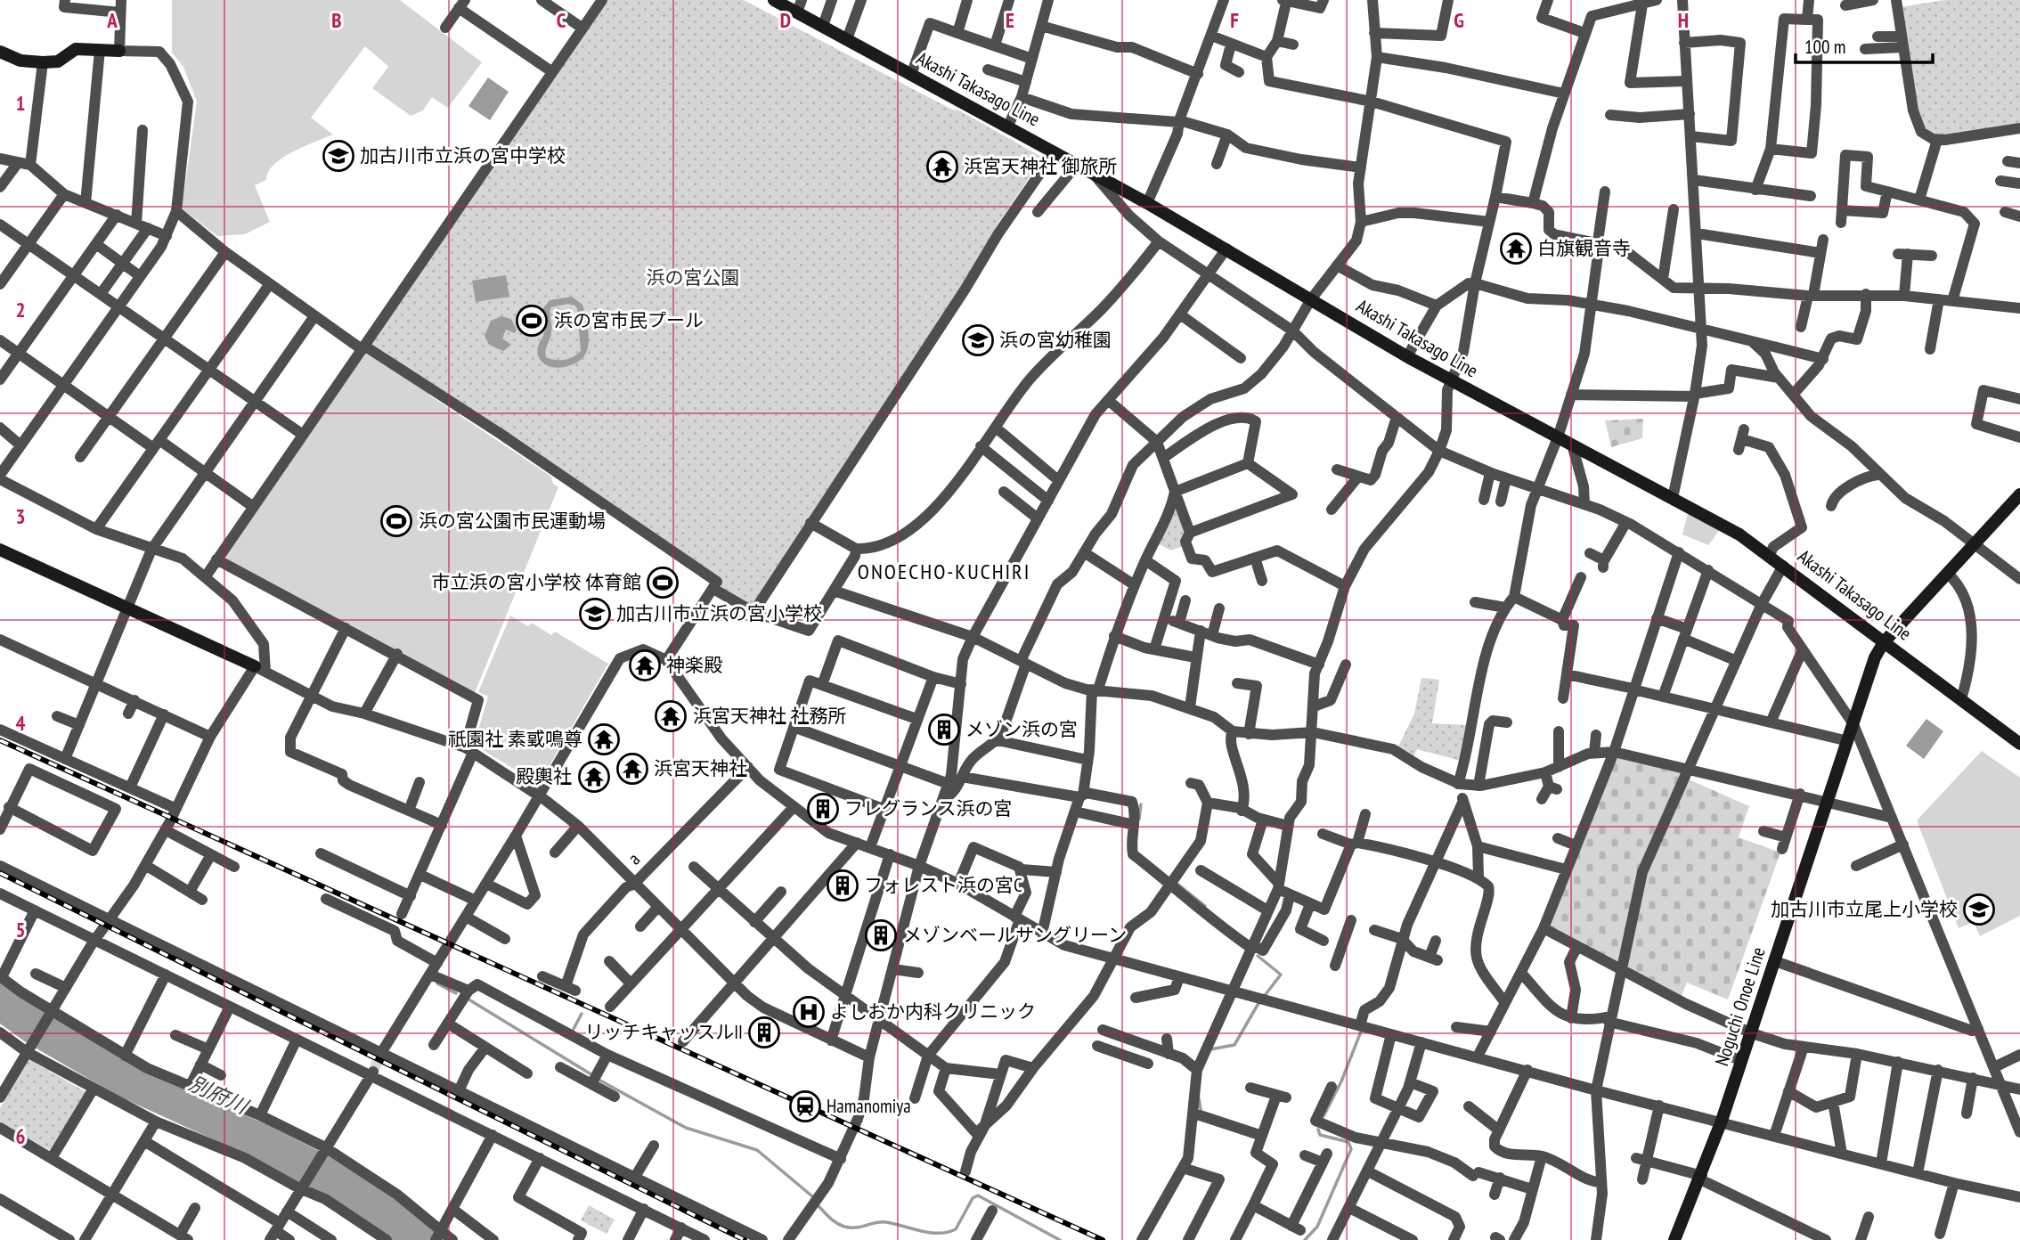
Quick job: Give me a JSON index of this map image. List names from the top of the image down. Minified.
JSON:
{"streets":{"main road":["Akashi Takasago Line","Noguchi Onoe Line"],"street":["a"]},"crossings":[["Akashi Takasago Line","Noguchi Onoe Line"]],"districts":["ONOECHO-KUCHIRI"],"water":["別府川"],"parks":["浜の宮公園"],"places":{"school or university":["加古川市立浜の宮中学校","浜の宮幼稚園","加古川市立浜の宮小学校","加古川市立尾上小学校"],"temple":["浜宮天神社 御旅所","白旗観音寺","神楽殿","浜宮天神社 社務所","祇園社 素戜鳴尊","浜宮天神社","殿輿社"],"sports":["浜の宮市民プール","浜の宮公園市民運動場","市立浜の宮小学校 体育館"],"building":["メゾン浜の宮","フレグランス浜の宮","フォレスト浜の宮C","メゾンベールサングリーン","リッチキャッスルII"],"hospital":["よしおか内科クリニック"],"station":["Hamanomiya"]},"scale_bar":"100 m","grid":{"columns":["A","B","C","D","E","F","G","H"],"rows":["1","2","3","4","5","6"]}}
